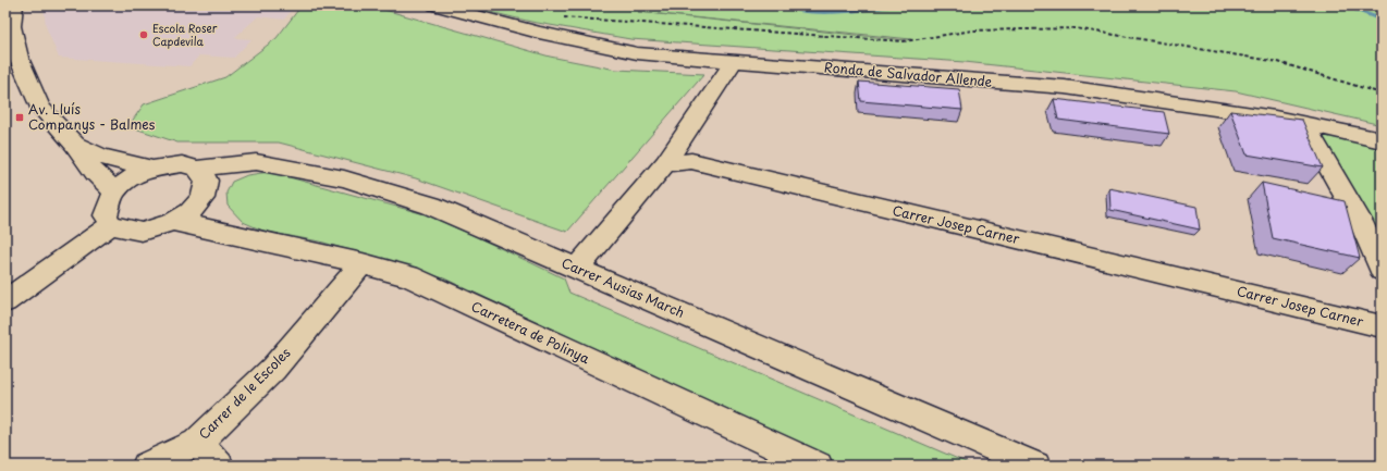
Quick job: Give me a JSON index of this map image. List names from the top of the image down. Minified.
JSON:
{"streets":{"street":["Ronda de Salvador Allende","Carrer Josep Carner","Carrer Ausias March","Carretera de Polinya","Carrer de le Escoles"]},"crossings":[["Carretera de Polinya","Carrer de le Escoles"]],"places":{"other":["Escola Roser Capdevila"],"transit":["Av. Lluís Companys - Balmes"]}}
